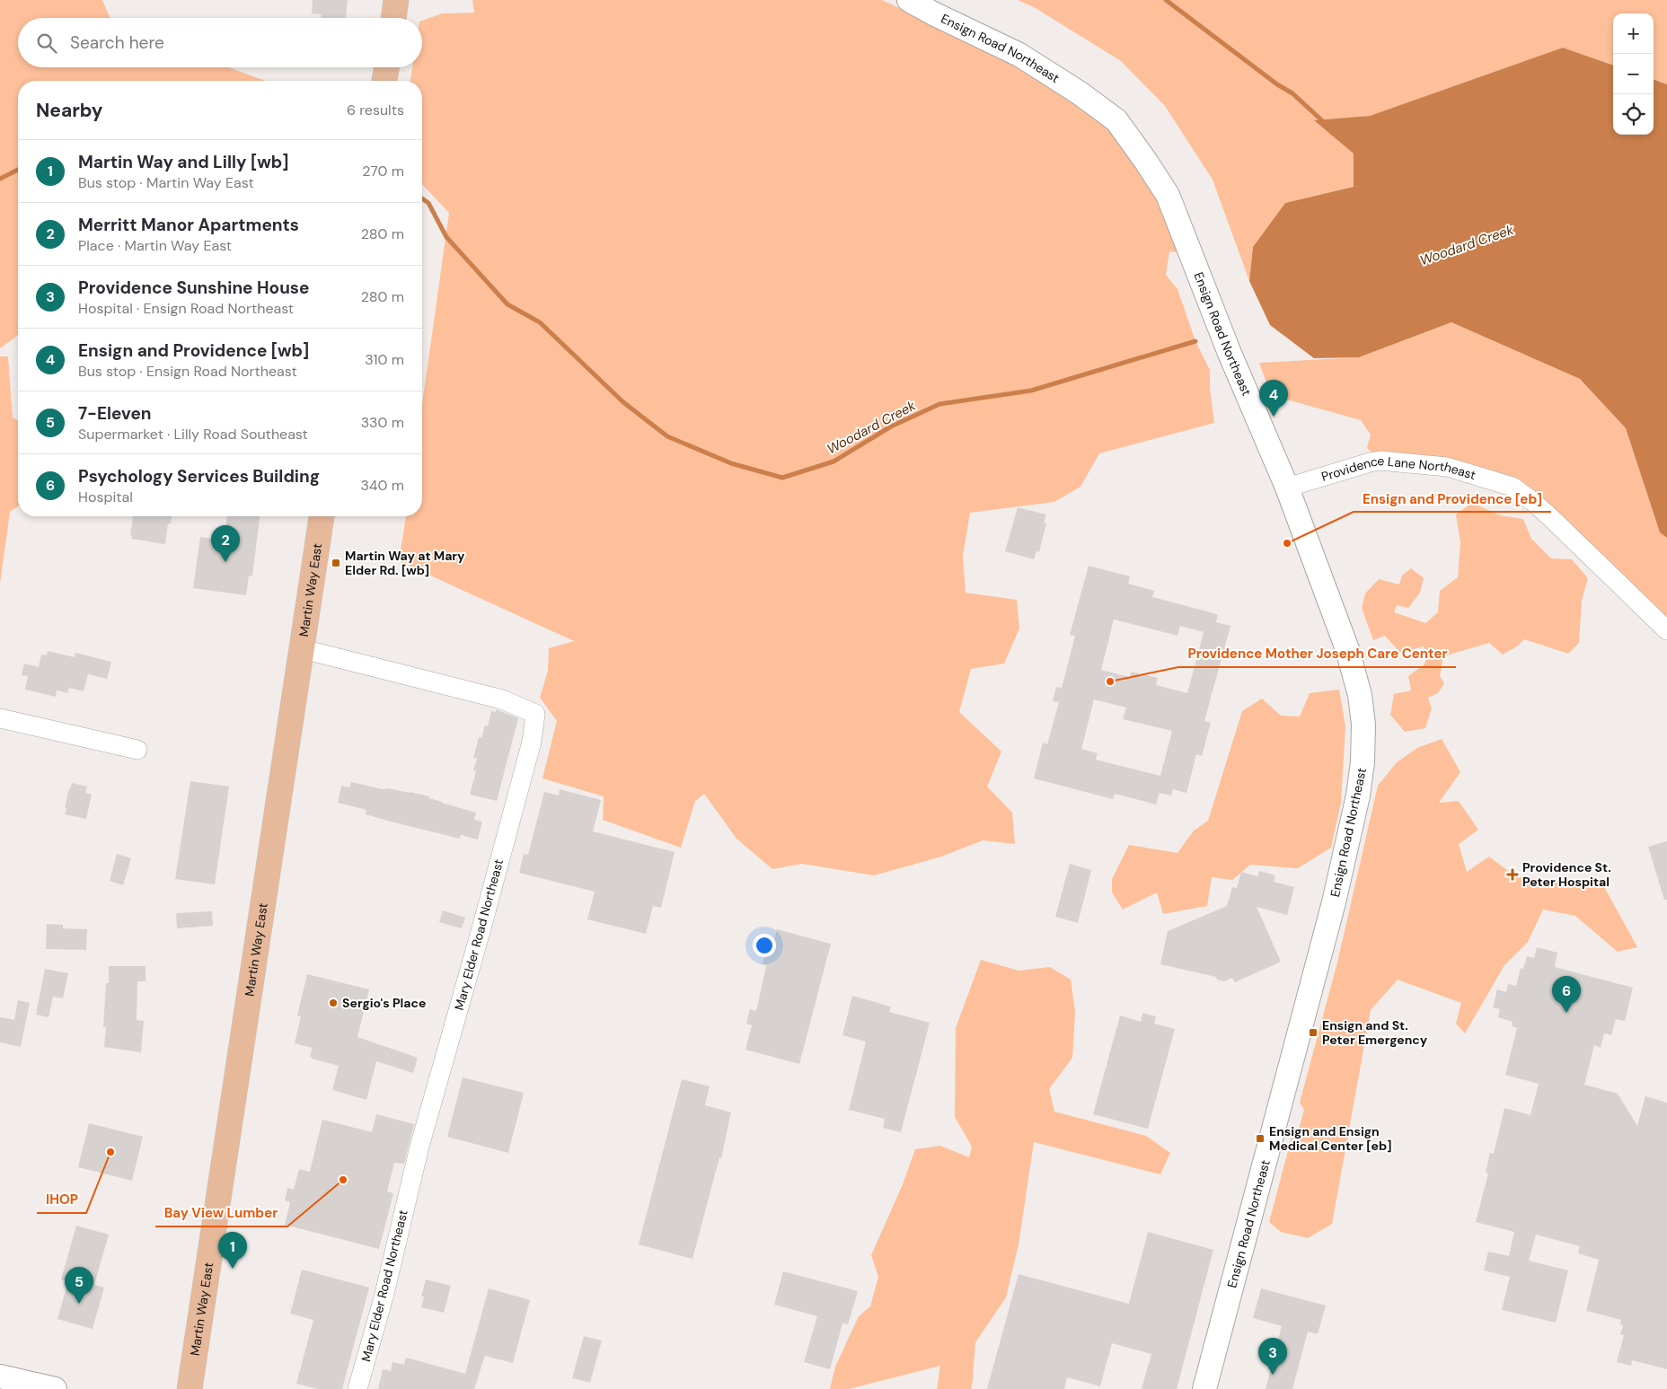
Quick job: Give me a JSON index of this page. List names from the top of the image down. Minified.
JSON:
{"streets":{"main road":["Martin Way East"],"street":["Ensign Road Northeast","Providence Lane Northeast","Mary Elder Road Northeast"]},"crossings":[["Ensign Road Northeast","Providence Lane Northeast"],["Martin Way East","Mary Elder Road Northeast"]],"water":["Woodard Creek"],"places":{"other":["Ensign and Providence [eb]","Providence Mother Joseph Care Center","Sergio's Place","IHOP","Bay View Lumber"],"transit":["Martin Way at Mary Elder Rd. [wb]","Ensign and St. Peter Emergency","Ensign and Ensign Medical Center [eb]"],"health":["Providence St. Peter Hospital"]},"page":{"map_buttons":["+","−"],"search":"Search here","heading":["Nearby","6 results"],"list":[{"mark":"1","name":"Martin Way and Lilly [wb]","note":"Bus stop · Martin Way East","value":"270 m"},{"mark":"2","name":"Merritt Manor Apartments","note":"Place · Martin Way East","value":"280 m"},{"mark":"3","name":"Providence Sunshine House","note":"Hospital · Ensign Road Northeast","value":"280 m"},{"mark":"4","name":"Ensign and Providence [wb]","note":"Bus stop · Ensign Road Northeast","value":"310 m"},{"mark":"5","name":"7-Eleven","note":"Supermarket · Lilly Road Southeast","value":"330 m"},{"mark":"6","name":"Psychology Services Building","note":"Hospital","value":"340 m"}],"pins":["4","2","6","1","5","3"]}}
